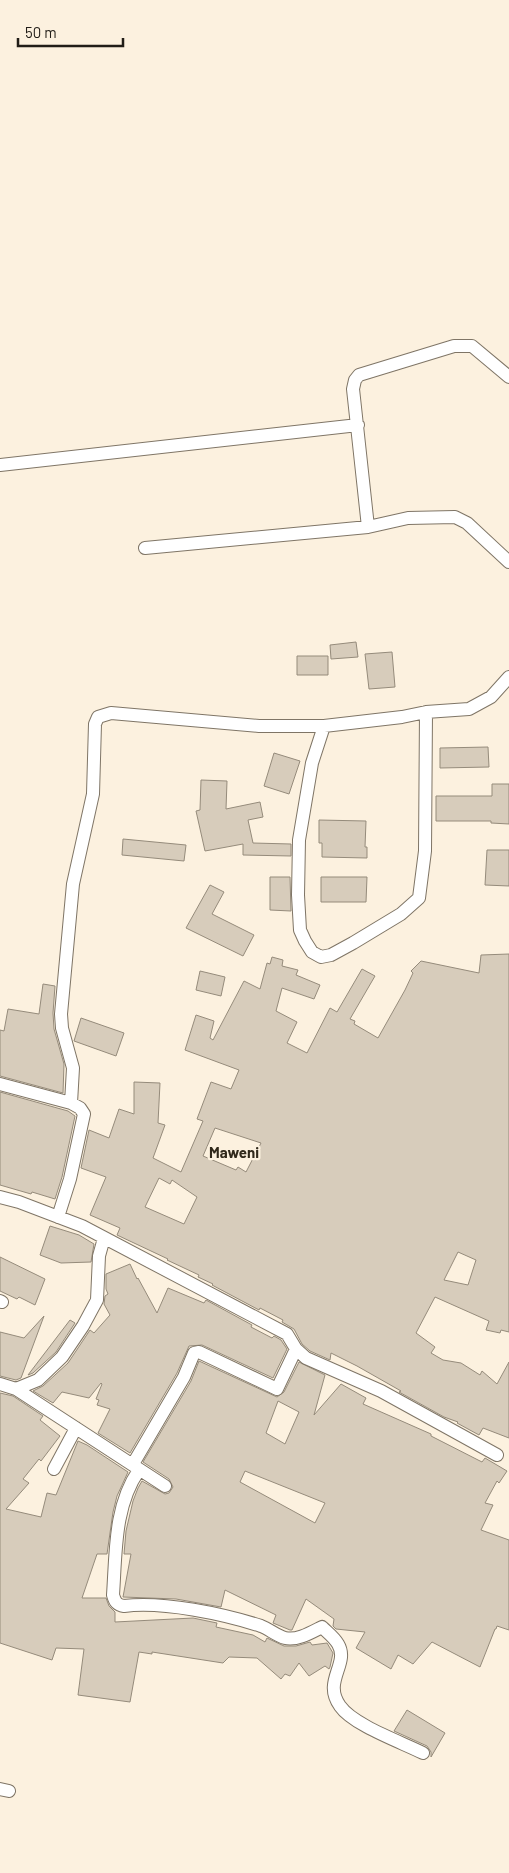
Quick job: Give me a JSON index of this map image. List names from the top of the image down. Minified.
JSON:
{"districts":["Maweni"],"scale_bar":"50 m"}
